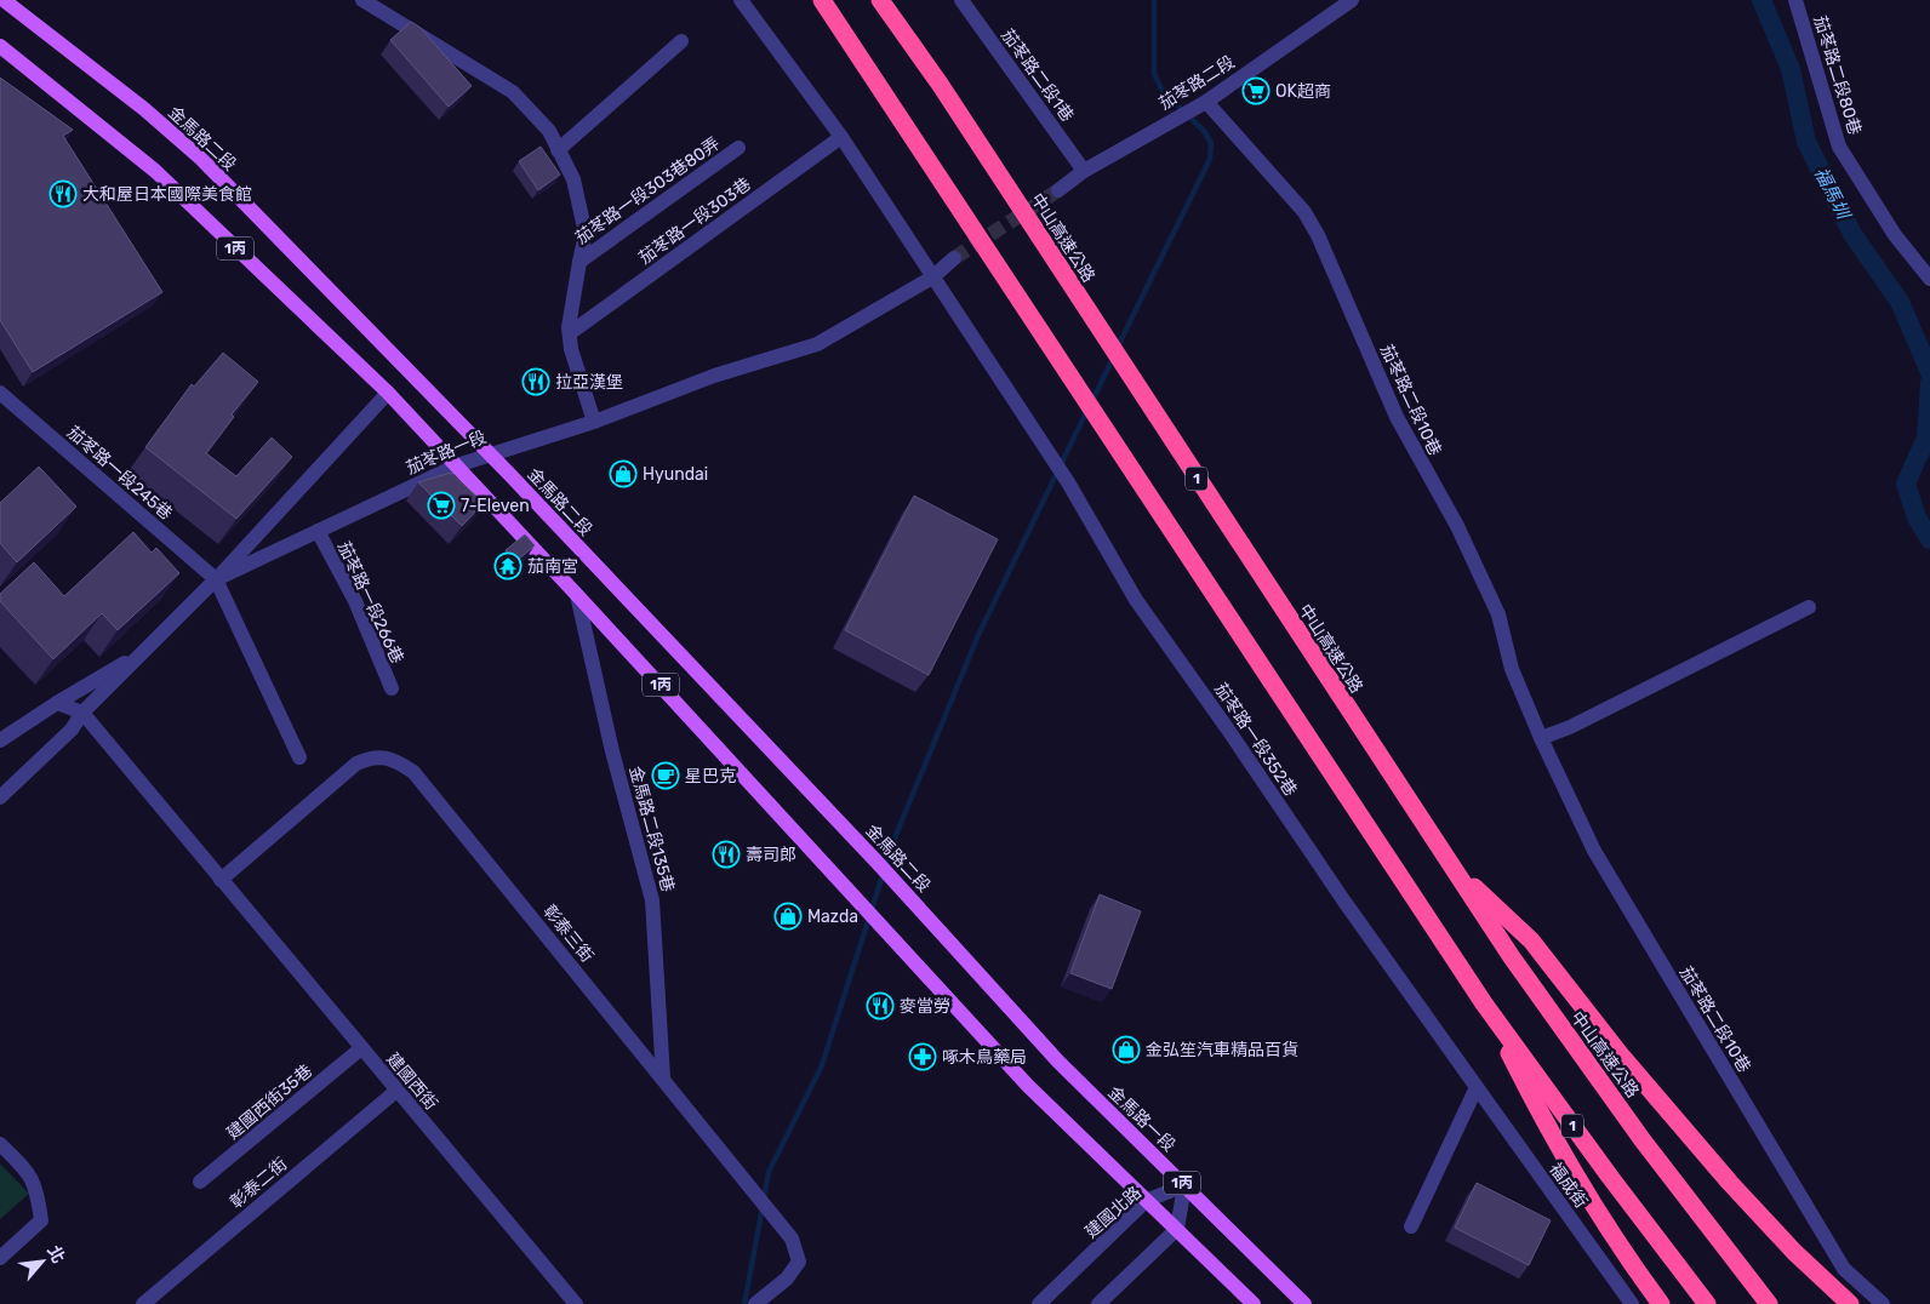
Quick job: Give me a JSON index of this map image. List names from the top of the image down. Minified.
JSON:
{"streets":{"highway":["中山高速公路","1"],"main road":["金馬路二段","1丙","金馬路一段"],"street":["茄苳路二段1巷","茄苳路二段80巷","茄苳路二段","茄苳路一段303巷80弄","茄苳路一段303巷","茄苳路二段10巷","茄苳路一段","茄苳路一段245巷","茄苳路一段266巷","茄苳路一段352巷","金馬路二段135巷","彰泰三街","建國西街","建國西街35巷","彰泰二街","福成街","建國北路"]},"crossings":[["茄苳路二段1巷","茄苳路二段"],["茄苳路二段","茄苳路二段10巷"],["金馬路二段","茄苳路一段"],["金馬路二段","金馬路一段"],["茄苳路一段303巷","茄苳路一段352巷"],["1丙","茄苳路一段"],["1丙","金馬路二段135巷"],["1丙","建國北路"],["茄苳路一段","茄苳路一段245巷"],["茄苳路一段","茄苳路一段266巷"],["茄苳路一段","茄苳路一段352巷"],["茄苳路一段","建國西街"],["茄苳路一段352巷","福成街"],["金馬路二段135巷","彰泰三街"],["彰泰三街","建國西街"],["建國西街","建國西街35巷"],["建國西街","彰泰二街"],["金馬路一段","建國北路"]],"water":["福馬圳"],"places":{"supermarket":["OK超商","7-Eleven"],"restaurant":["大和屋日本國際美食館","拉亞漢堡","壽司郎","麥當勞"],"shop":["Hyundai","Mazda","金弘笙汽車精品百貨"],"temple":["茄南宮"],"cafe":["星巴克"],"pharmacy":["啄木鳥藥局"]},"north":"top right"}
